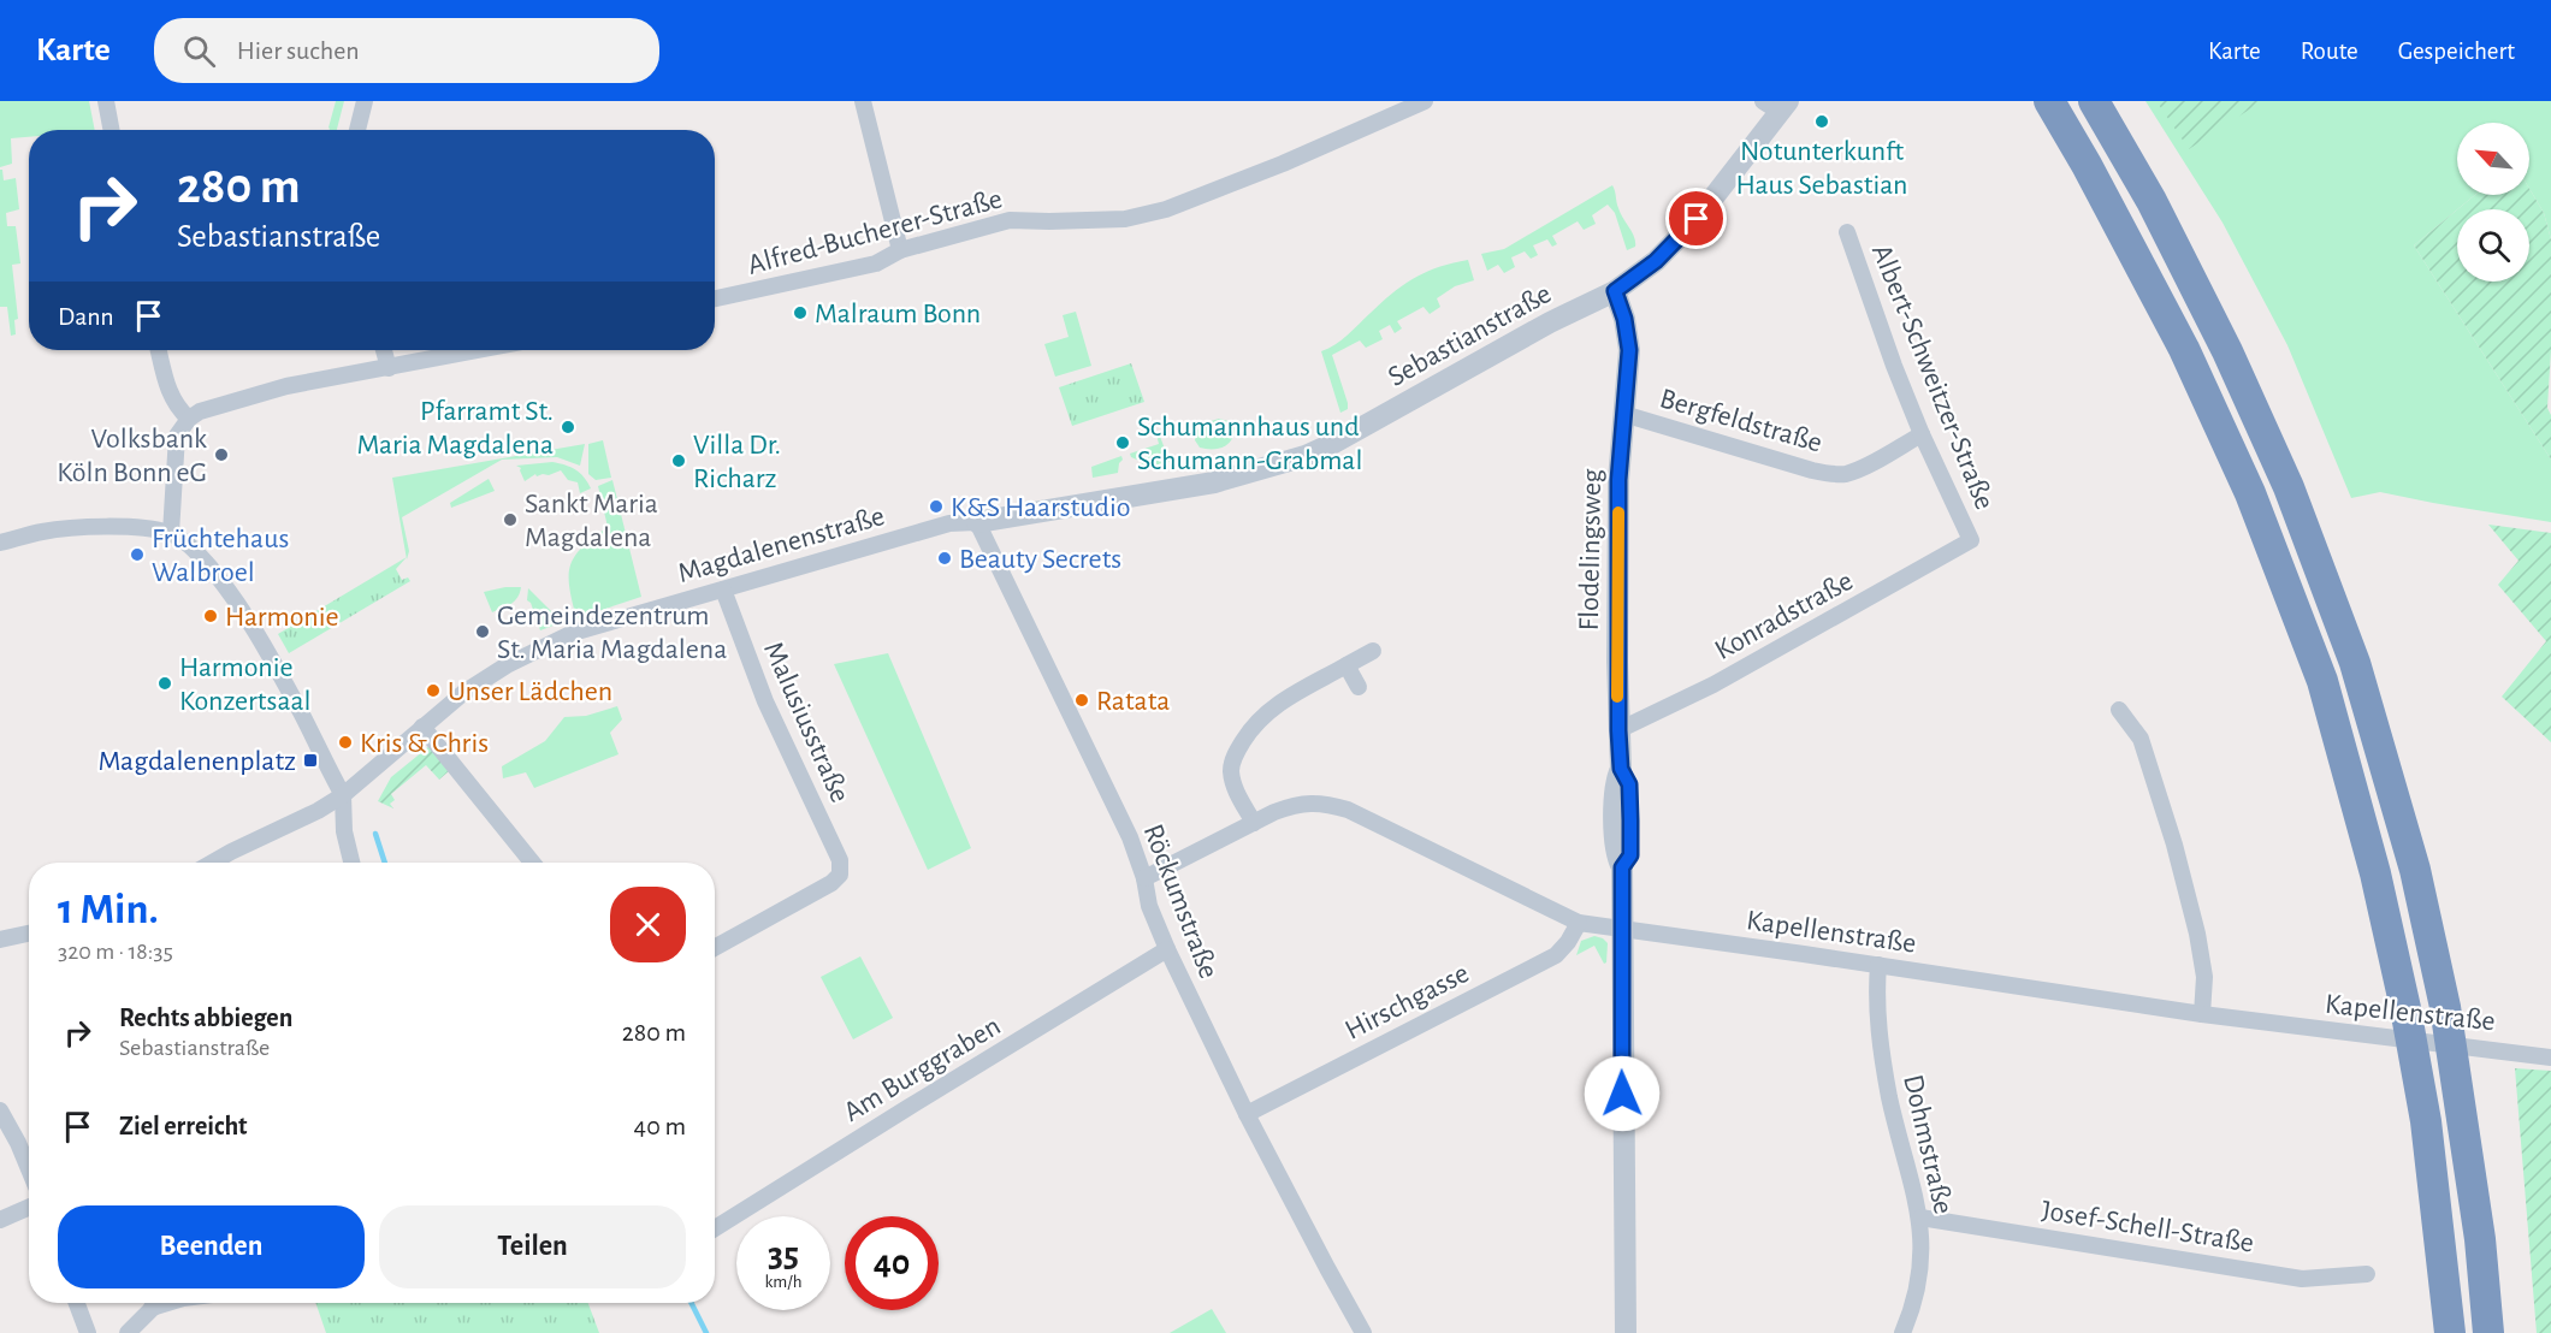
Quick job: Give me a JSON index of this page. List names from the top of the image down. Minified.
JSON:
{"streets":{"street":["Alfred-Bucherer-Straße","Sebastianstraße","Albert-Schweitzer-Straße","Bergfeldstraße","Magdalenenstraße","Flodelingsweg","Konradstraße","Malusiusstraße","Röckumstraße","Kapellenstraße","Hirschgasse","Am Burggraben","Dohmstraße","Josef-Schell-Straße"]},"crossings":[["Sebastianstraße","Magdalenenstraße"],["Sebastianstraße","Flodelingsweg"],["Sebastianstraße","Röckumstraße"],["Albert-Schweitzer-Straße","Bergfeldstraße"],["Albert-Schweitzer-Straße","Konradstraße"],["Bergfeldstraße","Flodelingsweg"],["Magdalenenstraße","Malusiusstraße"],["Magdalenenstraße","Röckumstraße"],["Flodelingsweg","Konradstraße"],["Flodelingsweg","Kapellenstraße"],["Röckumstraße","Kapellenstraße"],["Röckumstraße","Hirschgasse"],["Röckumstraße","Am Burggraben"],["Kapellenstraße","Hirschgasse"],["Kapellenstraße","Dohmstraße"],["Dohmstraße","Josef-Schell-Straße"]],"places":{"other":["Notunterkunft Haus Sebastian","Malraum Bonn","Pfarramt St. Maria Magdalena","Schumannhaus und Schumann-Grabmal","Volksbank Köln Bonn eG","Villa Dr. Richarz","K&S Haarstudio","Sankt Maria Magdalena","Früchtehaus Walbroel","Beauty Secrets","Harmonie","Gemeindezentrum St. Maria Magdalena","Harmonie Konzertsaal","Unser Lädchen","Ratata","Kris & Chris"],"transit":["Magdalenenplatz"]},"north":"top left","page":{"header":"Karte","search":"Hier suchen","nav":["Karte","Route","Gespeichert"],"turn":["280 m","Sebastianstraße"],"then":"Dann","heading":["1 Min.","320 m · 18:35"],"list":[{"name":"Rechts abbiegen","note":"Sebastianstraße","value":"280 m"},{"name":"Ziel erreicht","value":"40 m"}],"buttons":["Beenden","Teilen"],"speed":"35 km/h","limit":"40"}}
